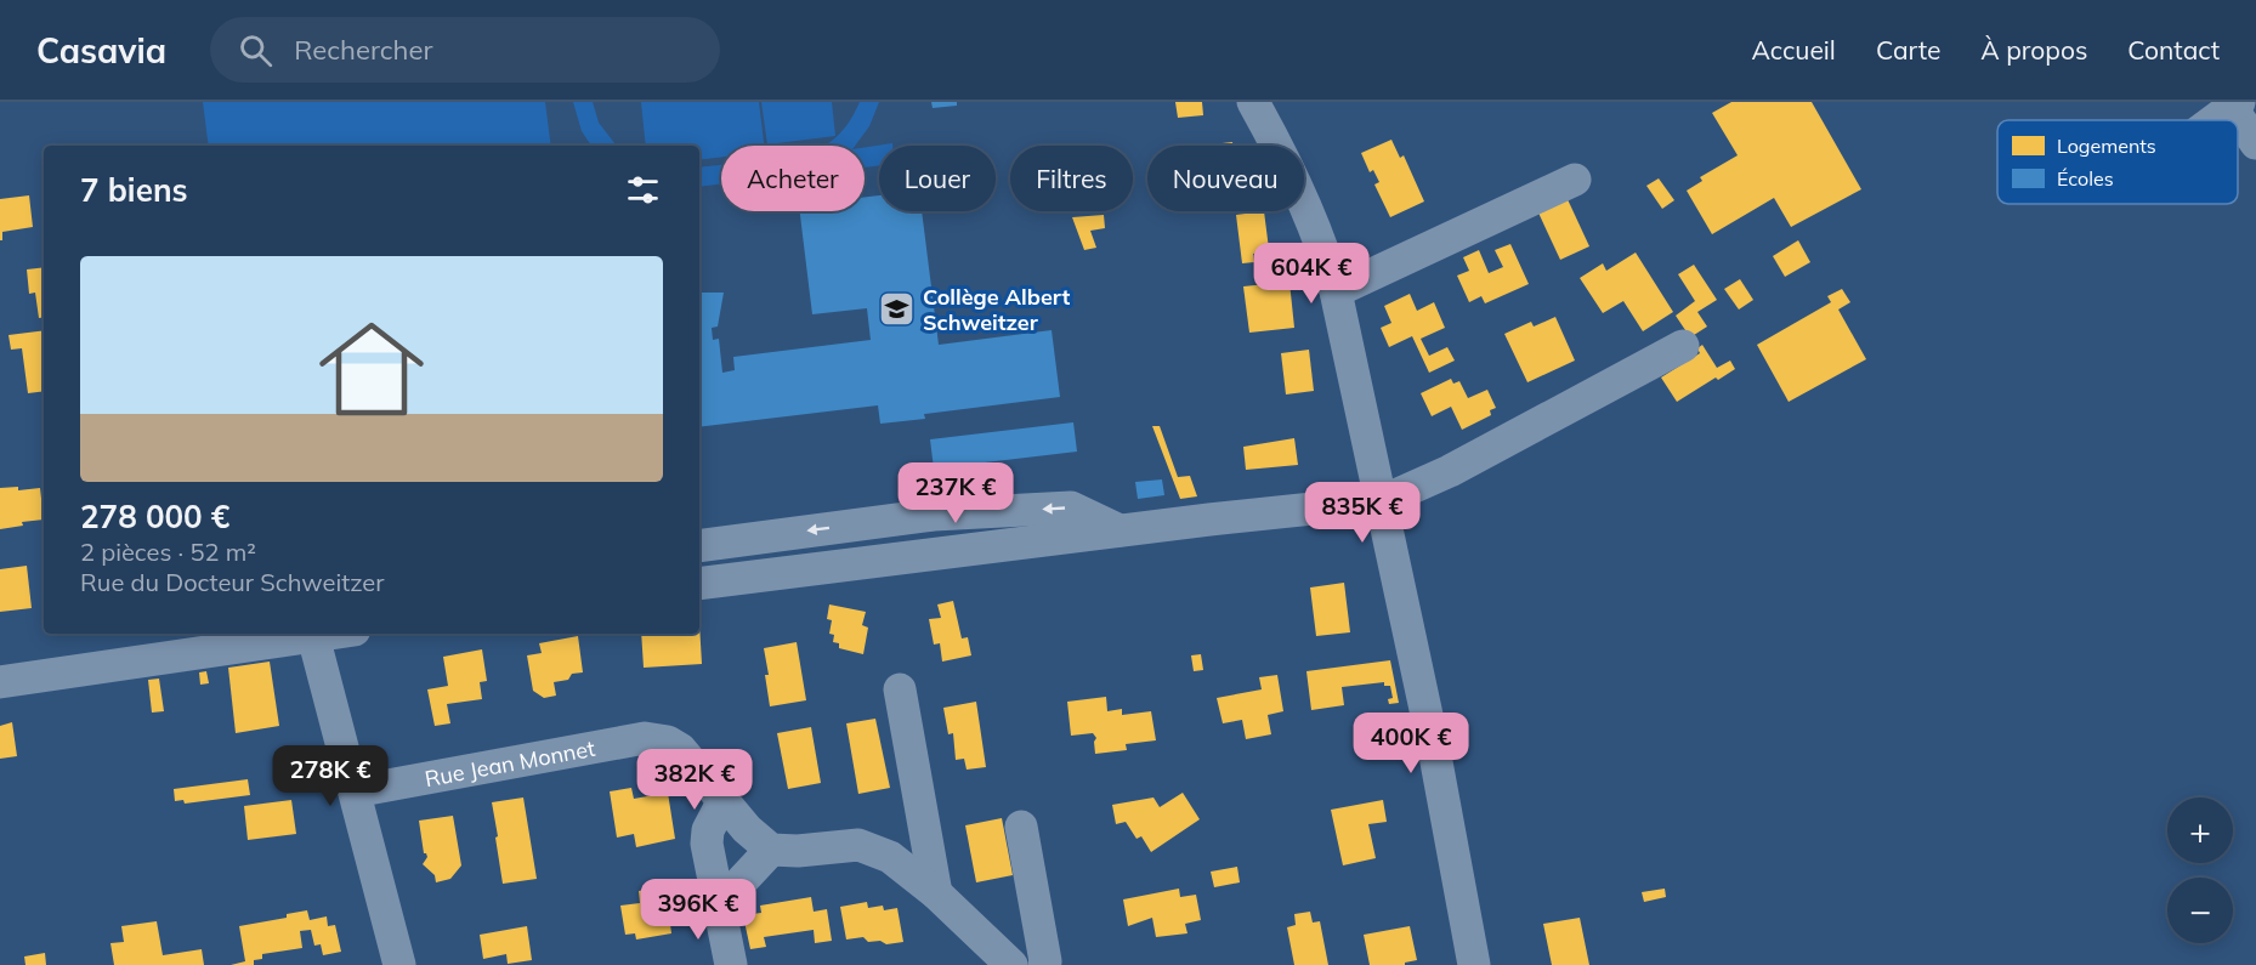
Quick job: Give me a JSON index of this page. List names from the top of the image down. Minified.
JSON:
{"streets":{"street":["Rue Jean Monnet"]},"places":{"school or university":["Collège Albert Schweitzer"]},"legend":["Logements","Écoles"],"page":{"header":"Casavia","search":"Rechercher","nav":["Accueil","Carte","À propos","Contact"],"chip":["Acheter","Louer","Filtres","Nouveau"],"heading":"7 biens","list":[{"name":"278 000 €","note":"2 pièces · 52 m² · Rue du Docteur Schweitzer"}],"price":["604K €","237K €","835K €","400K €","278K €","382K €","396K €"],"map_buttons":["+","−"]}}
